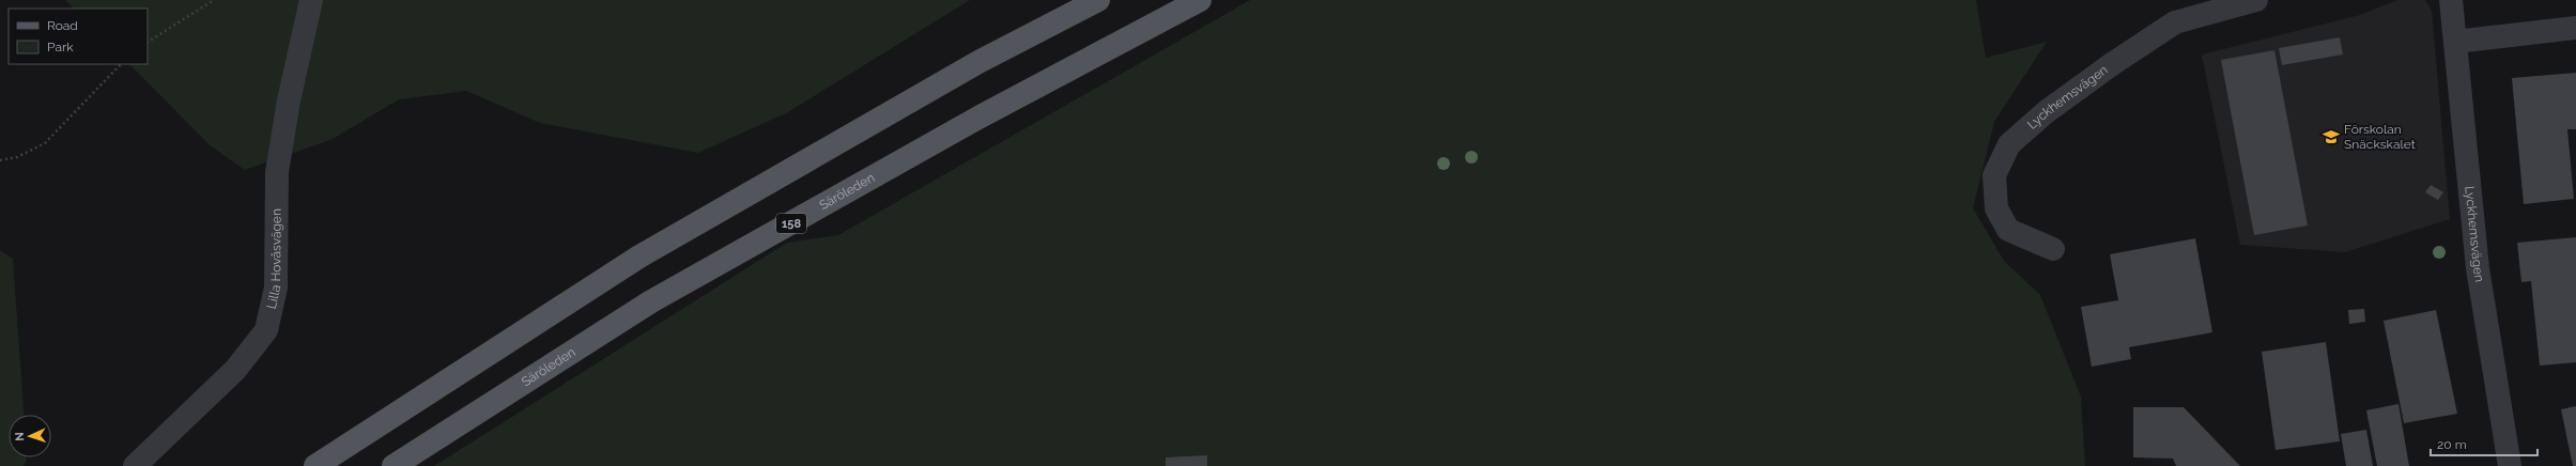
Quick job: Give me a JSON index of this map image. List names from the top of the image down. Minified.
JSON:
{"streets":{"main road":["Säröleden","158"],"street":["Lyckhemsvägen","Lilla Hovåsvägen"]},"places":{"school or university":["Förskolan Snäckskalet"]},"legend":["Road","Park"],"scale_bar":"20 m","north":"left"}
